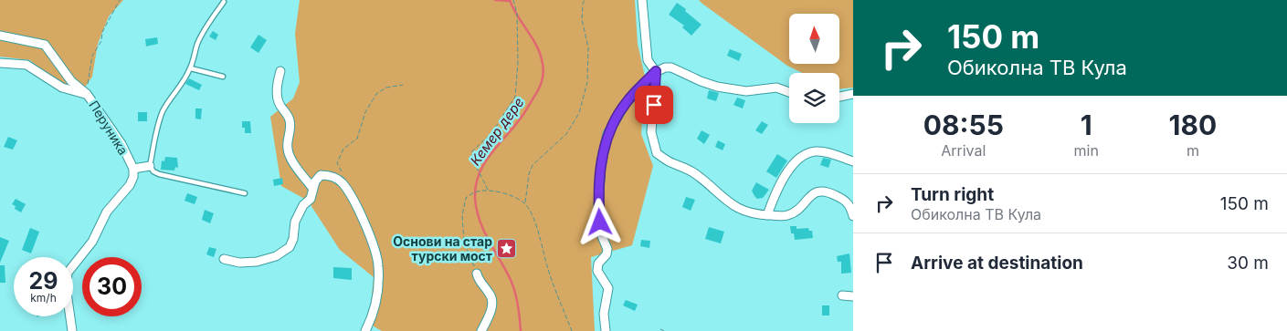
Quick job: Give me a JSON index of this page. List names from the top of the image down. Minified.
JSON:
{"streets":{"street":["Перуника"]},"water":["Кемер дере"],"places":{"place":["Основи на стар турски мост"]},"north":"top","page":{"turn":["150 m","Обиколна ТВ Кула"],"eta":["08:55","Arrival","1","min","180","m"],"list":[{"name":"Turn right","note":"Обиколна ТВ Кула","value":"150 m"},{"name":"Arrive at destination","value":"30 m"}],"speed":"29 km/h","limit":"30"}}
